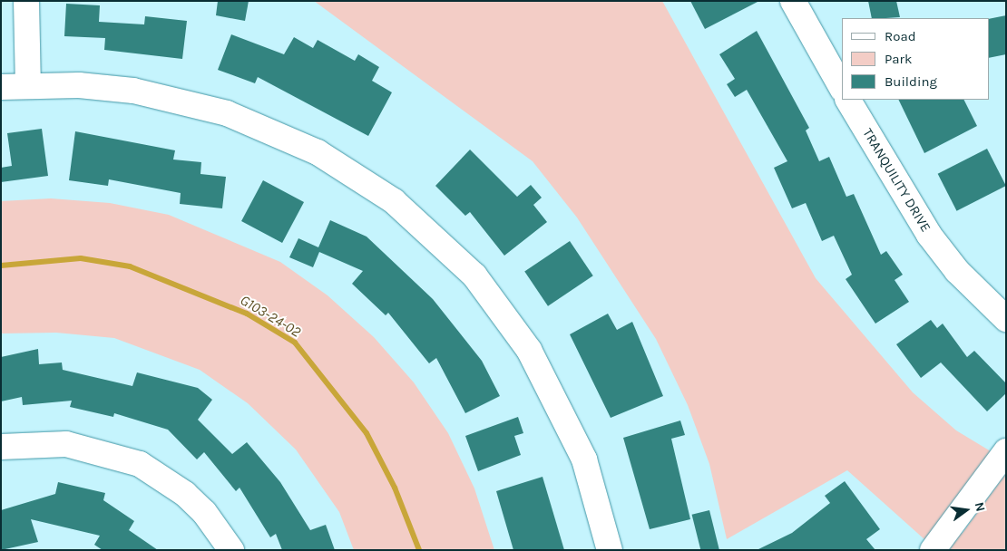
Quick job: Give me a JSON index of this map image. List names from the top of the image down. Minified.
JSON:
{"streets":{"street":["TRANQUILITY DRIVE"]},"water":["G103-24-02"],"legend":["Road","Park","Building"],"north":"right"}
